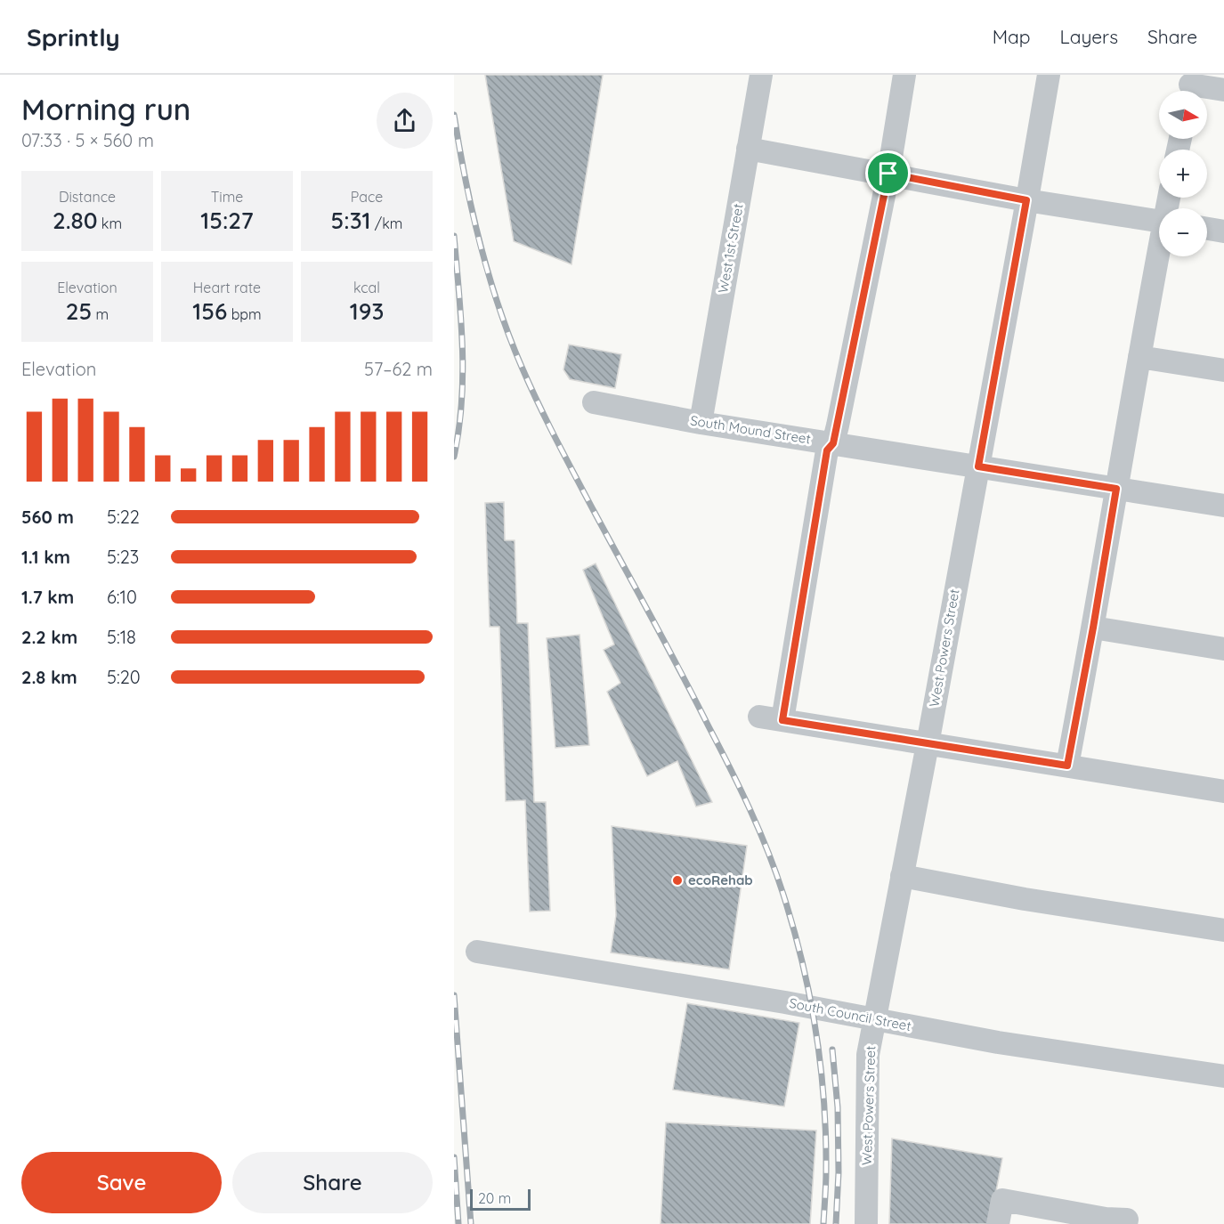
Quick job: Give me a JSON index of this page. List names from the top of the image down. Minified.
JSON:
{"streets":{"street":["West 1st Street","South Mound Street","West Powers Street","South Council Street"]},"crossings":[["West 1st Street","South Mound Street"],["South Mound Street","West Powers Street"],["West Powers Street","South Council Street"]],"places":["ecoRehab"],"scale_bar":"20 m","north":"right","page":{"header":"Sprintly","nav":["Map","Layers","Share"],"heading":["Morning run","07:33 · 5 × 560 m"],"map_buttons":["+","−"],"stats":[["Distance","2.80 km"],["Time","15:27"],["Pace","5:31 /km"],["Elevation","25 m"],["Heart rate","156 bpm"],["kcal","193"]],"chart":["Elevation","57–62 m"],"list":[{"name":"560 m","note":"5:22"},{"name":"1.1 km","note":"5:23"},{"name":"1.7 km","note":"6:10"},{"name":"2.2 km","note":"5:18"},{"name":"2.8 km","note":"5:20"}],"buttons":["Save","Share"],"scale":"20 m"}}
